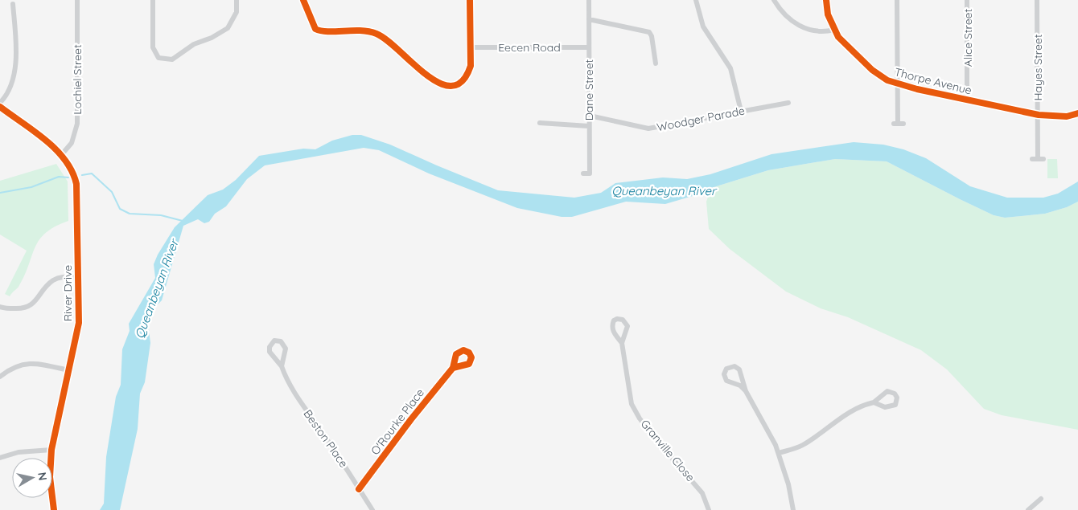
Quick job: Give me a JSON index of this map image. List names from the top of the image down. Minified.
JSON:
{"streets":{"street":["Alice Street","Eecen Road","Hayes Street","Lochiel Street","Thorpe Avenue","Dane Street","Woodger Parade","River Drive","O'Rourke Place","Beston Place","Granville Close"]},"crossings":[["Alice Street","Thorpe Avenue"],["Eecen Road","Dane Street"],["Hayes Street","Thorpe Avenue"],["Lochiel Street","River Drive"],["Dane Street","Woodger Parade"],["O'Rourke Place","Beston Place"]],"water":["Queanbeyan River"],"north":"right"}
